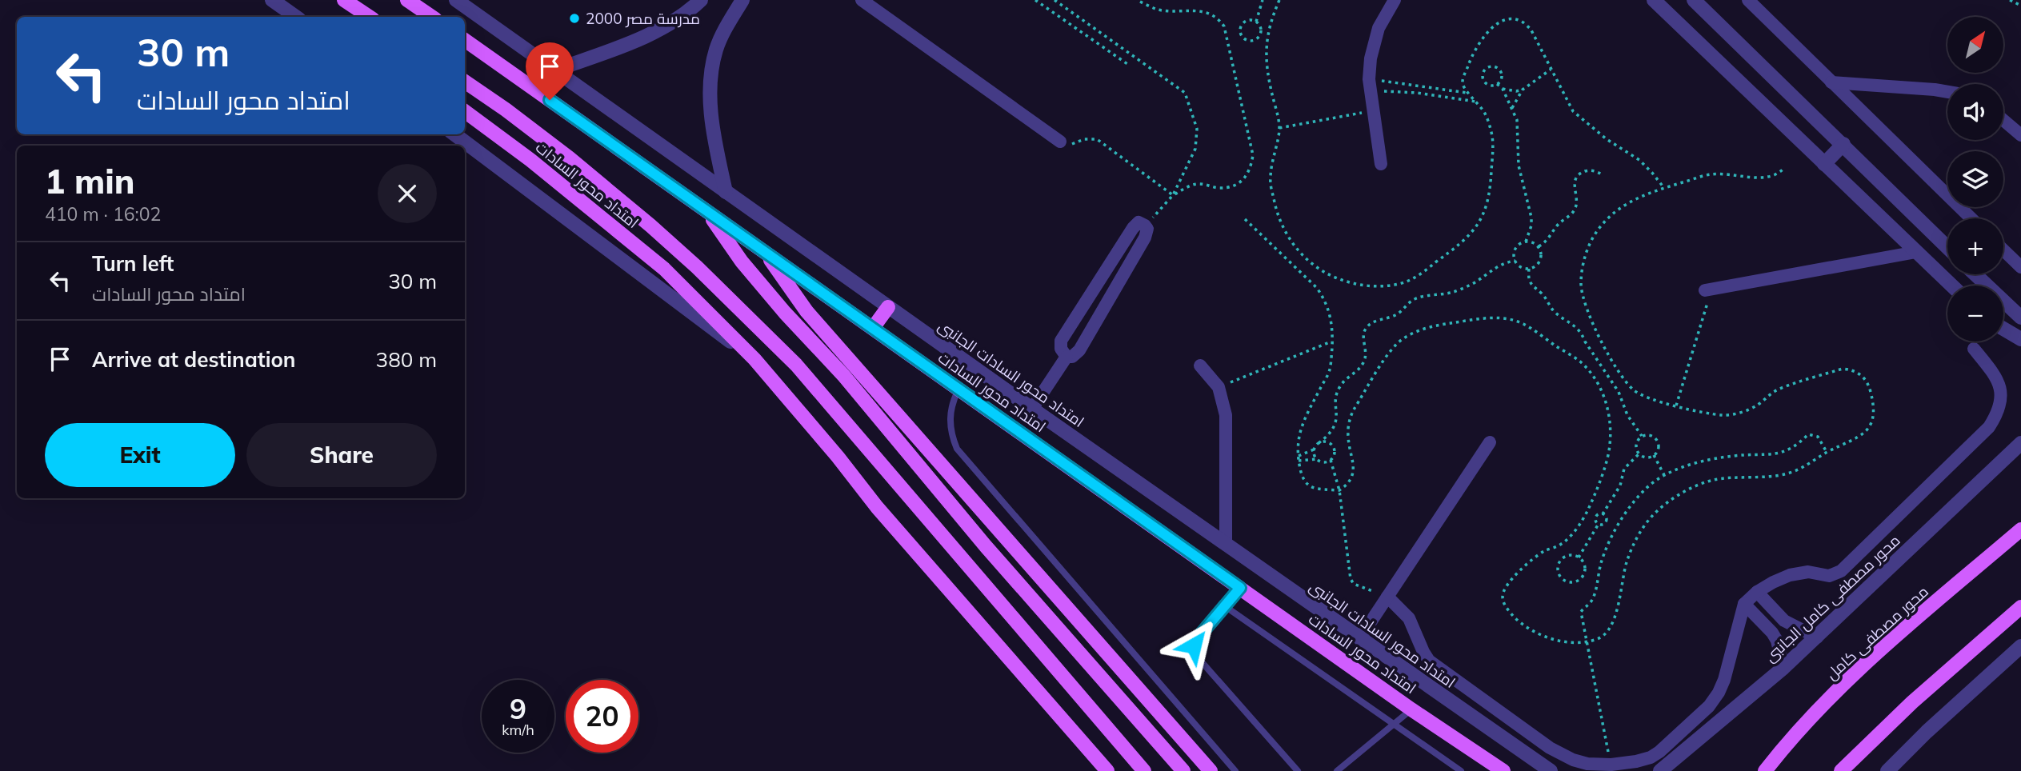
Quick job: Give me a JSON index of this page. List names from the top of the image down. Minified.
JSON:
{"streets":{"main road":["امتداد محور السادات","محور مصطفى كامل"],"street":["امتداد محور السادات الجانبى","محور مصطفى كامل الجانبى"]},"places":["مدرسة مصر 2000"],"north":"top right","page":{"map_buttons":["+","−"],"turn":["30 m","امتداد محور السادات"],"heading":["1 min","410 m · 16:02"],"list":[{"name":"Turn left","note":"امتداد محور السادات","value":"30 m"},{"name":"Arrive at destination","value":"380 m"}],"buttons":["Exit","Share"],"speed":"9 km/h","limit":"20"}}
